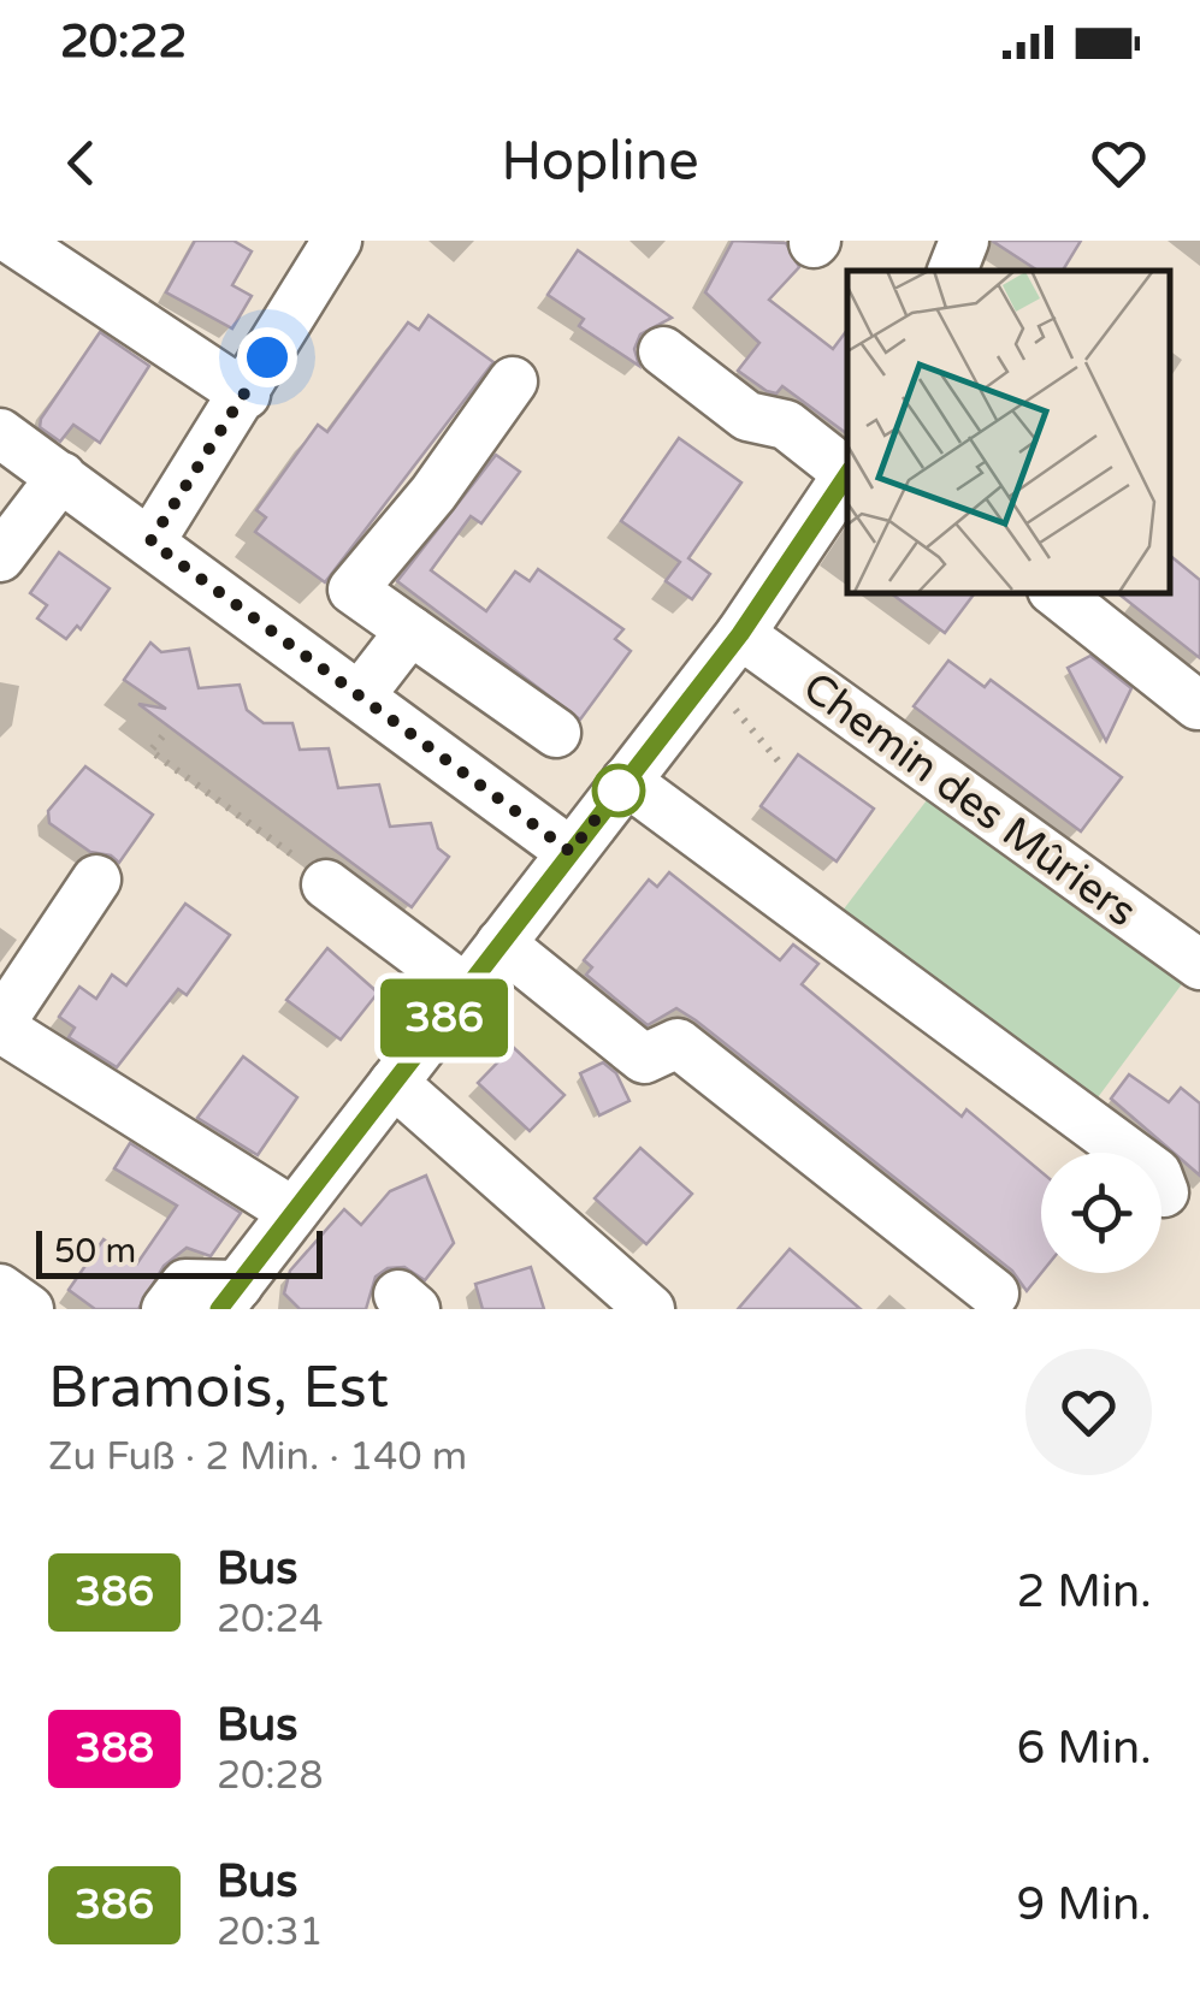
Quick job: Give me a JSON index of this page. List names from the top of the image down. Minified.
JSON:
{"streets":{"street":["Chemin des Mûriers"]},"lines":["bus line 386"],"scale_bar":"50 m","page":{"status":"20:22","header":"Hopline","on_map":"386","scale":"50 m","heading":["Bramois, Est","Zu Fuß · 2 Min. · 140 m"],"list":[{"mark":"386","name":"Bus","note":"20:24","value":"2 Min."},{"mark":"388","name":"Bus","note":"20:28","value":"6 Min."},{"mark":"386","name":"Bus","note":"20:31","value":"9 Min."}]}}
